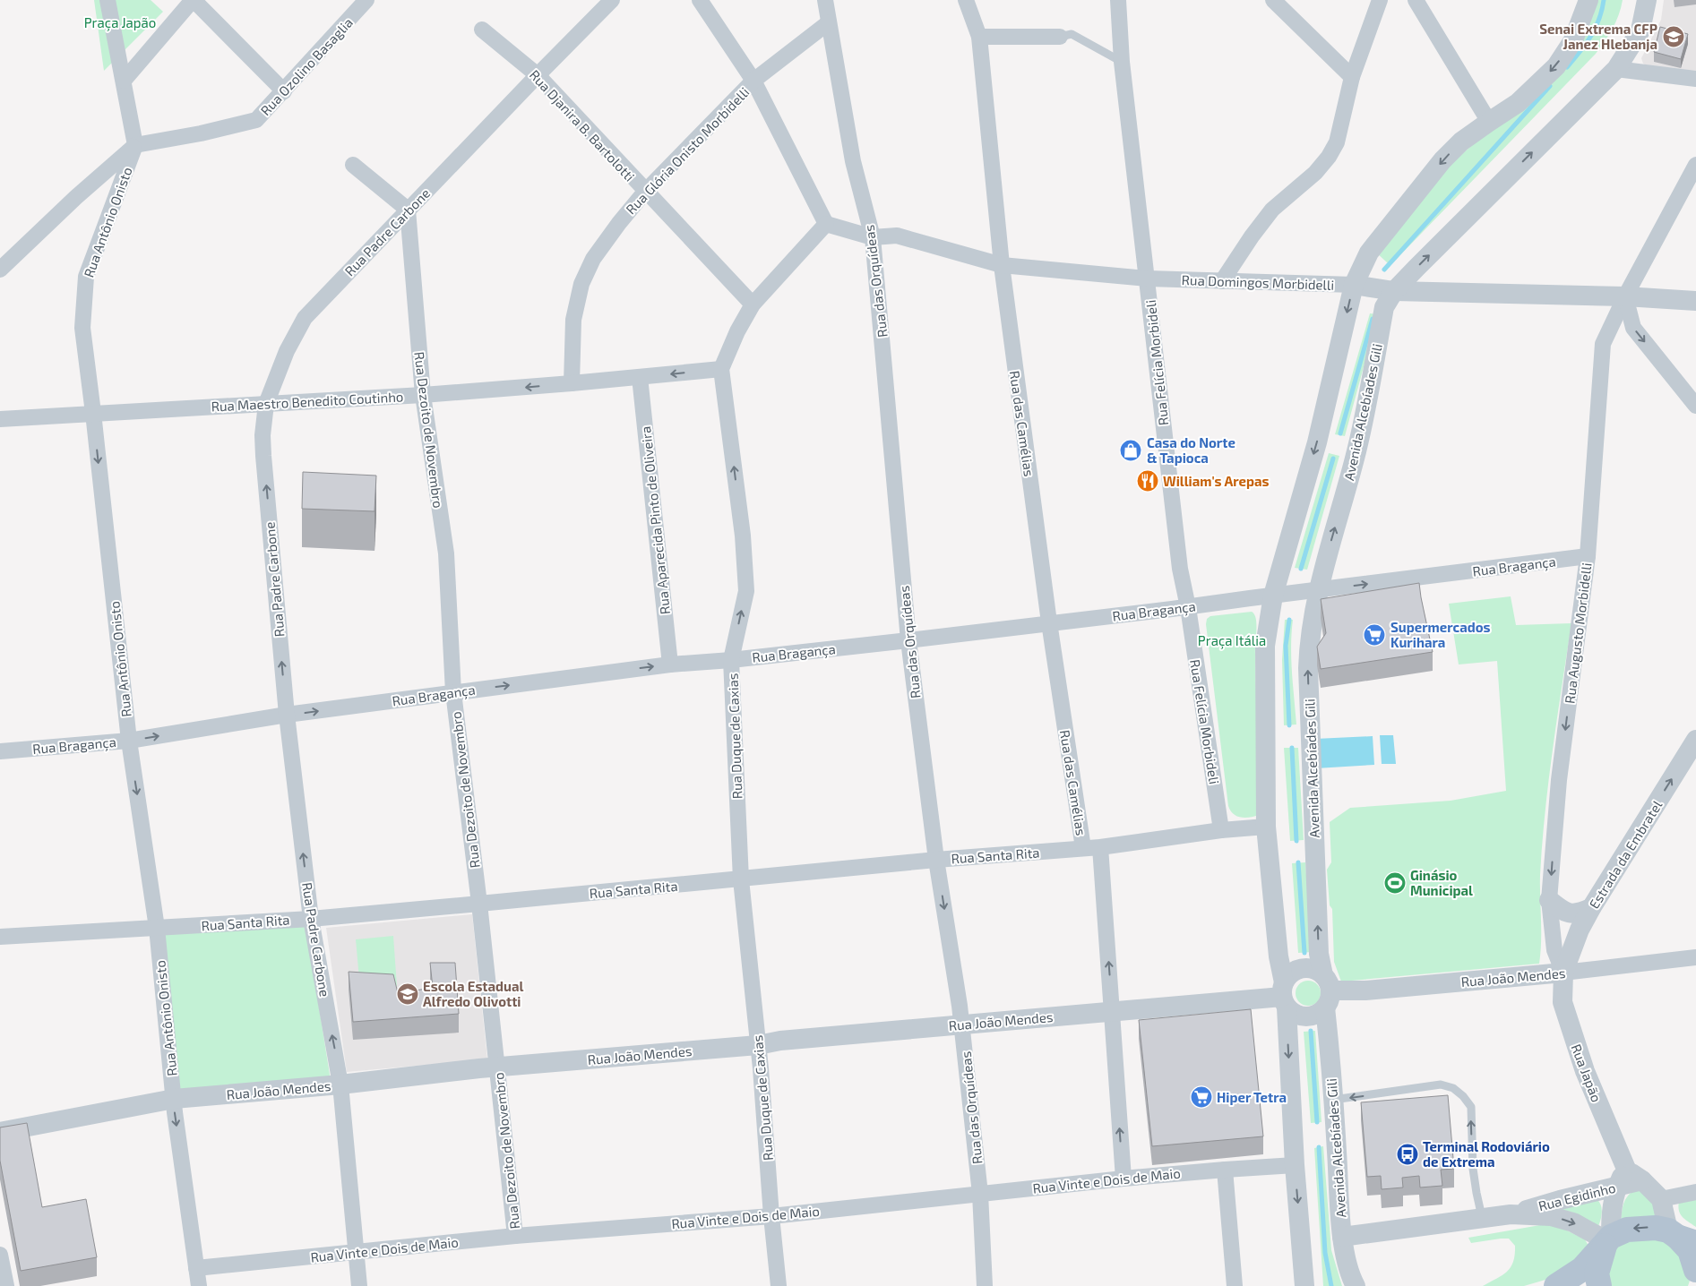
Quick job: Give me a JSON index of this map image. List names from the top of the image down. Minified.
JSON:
{"streets":{"street":["Rua Ozolino Basaglia","Rua Djanira B. Bartolotti","Rua Glória Onisto Morbidelli","Rua Antônio Onisto","Rua Padre Carbone","Rua das Orquídeas","Rua Domingos Morbidelli","Rua Felícia Morbideli","Rua Maestro Benedito Coutinho","Avenida Alcebíades Gili","Rua das Camélias","Rua Dezoito de Novembro","Rua Aparecida Pinto de Oliveira","Rua Bragança","Rua Augusto Morbidelli","Rua Duque de Caxias","Estrada da Embratel","Rua Santa Rita","Rua João Mendes","Rua Japão","Rua Vinte e Dois de Maio","Rua Egidinho"]},"crossings":[["Rua Ozolino Basaglia","Rua Antônio Onisto"],["Rua Djanira B. Bartolotti","Rua Glória Onisto Morbidelli"],["Rua Djanira B. Bartolotti","Rua Padre Carbone"],["Rua Glória Onisto Morbidelli","Rua das Orquídeas"],["Rua Glória Onisto Morbidelli","Rua Maestro Benedito Coutinho"],["Rua Antônio Onisto","Rua Maestro Benedito Coutinho"],["Rua Antônio Onisto","Rua Bragança"],["Rua Antônio Onisto","Rua Santa Rita"],["Rua Antônio Onisto","Rua João Mendes"],["Rua Antônio Onisto","Rua Vinte e Dois de Maio"],["Rua Padre Carbone","Rua Maestro Benedito Coutinho"],["Rua Padre Carbone","Rua Dezoito de Novembro"],["Rua Padre Carbone","Rua Bragança"],["Rua Padre Carbone","Rua Santa Rita"],["Rua Padre Carbone","Rua João Mendes"],["Rua Padre Carbone","Rua Vinte e Dois de Maio"],["Rua das Orquídeas","Rua Domingos Morbidelli"],["Rua das Orquídeas","Rua Bragança"],["Rua das Orquídeas","Rua Santa Rita"],["Rua das Orquídeas","Rua João Mendes"],["Rua das Orquídeas","Rua Vinte e Dois de Maio"],["Rua Domingos Morbidelli","Rua Felícia Morbideli"],["Rua Domingos Morbidelli","Avenida Alcebíades Gili"],["Rua Domingos Morbidelli","Rua das Camélias"],["Rua Domingos Morbidelli","Rua Augusto Morbidelli"],["Rua Felícia Morbideli","Rua Bragança"],["Rua Felícia Morbideli","Rua Santa Rita"],["Rua Maestro Benedito Coutinho","Rua Dezoito de Novembro"],["Rua Maestro Benedito Coutinho","Rua Aparecida Pinto de Oliveira"],["Rua Maestro Benedito Coutinho","Rua Duque de Caxias"],["Avenida Alcebíades Gili","Rua Bragança"],["Avenida Alcebíades Gili","Rua João Mendes"],["Rua das Camélias","Rua Bragança"],["Rua das Camélias","Rua Santa Rita"],["Rua das Camélias","Rua João Mendes"],["Rua das Camélias","Rua Vinte e Dois de Maio"],["Rua Dezoito de Novembro","Rua Bragança"],["Rua Dezoito de Novembro","Rua Santa Rita"],["Rua Dezoito de Novembro","Rua João Mendes"],["Rua Dezoito de Novembro","Rua Vinte e Dois de Maio"],["Rua Aparecida Pinto de Oliveira","Rua Bragança"],["Rua Bragança","Rua Augusto Morbidelli"],["Rua Bragança","Rua Duque de Caxias"],["Rua Augusto Morbidelli","Estrada da Embratel"],["Rua Augusto Morbidelli","Rua João Mendes"],["Rua Augusto Morbidelli","Rua Japão"],["Rua Duque de Caxias","Rua Santa Rita"],["Rua Duque de Caxias","Rua João Mendes"],["Rua Duque de Caxias","Rua Vinte e Dois de Maio"],["Estrada da Embratel","Rua João Mendes"],["Estrada da Embratel","Rua Japão"],["Rua João Mendes","Rua Japão"]],"one_way":["Rua Antônio Onisto","Rua Padre Carbone","Rua Bragança","Rua Augusto Morbidelli","Estrada da Embratel"],"parks":["Praça Japão","Praça Itália"],"places":{"school or university":["Senai Extrema CFP Janez Hlebanja","Escola Estadual Alfredo Olivotti"],"shop":["Casa do Norte & Tapioca"],"restaurant":["William's Arepas"],"supermarket":["Supermercados Kurihara","Hiper Tetra"],"sports":["Ginásio Municipal"],"bus stop":["Terminal Rodoviário de Extrema"]}}
